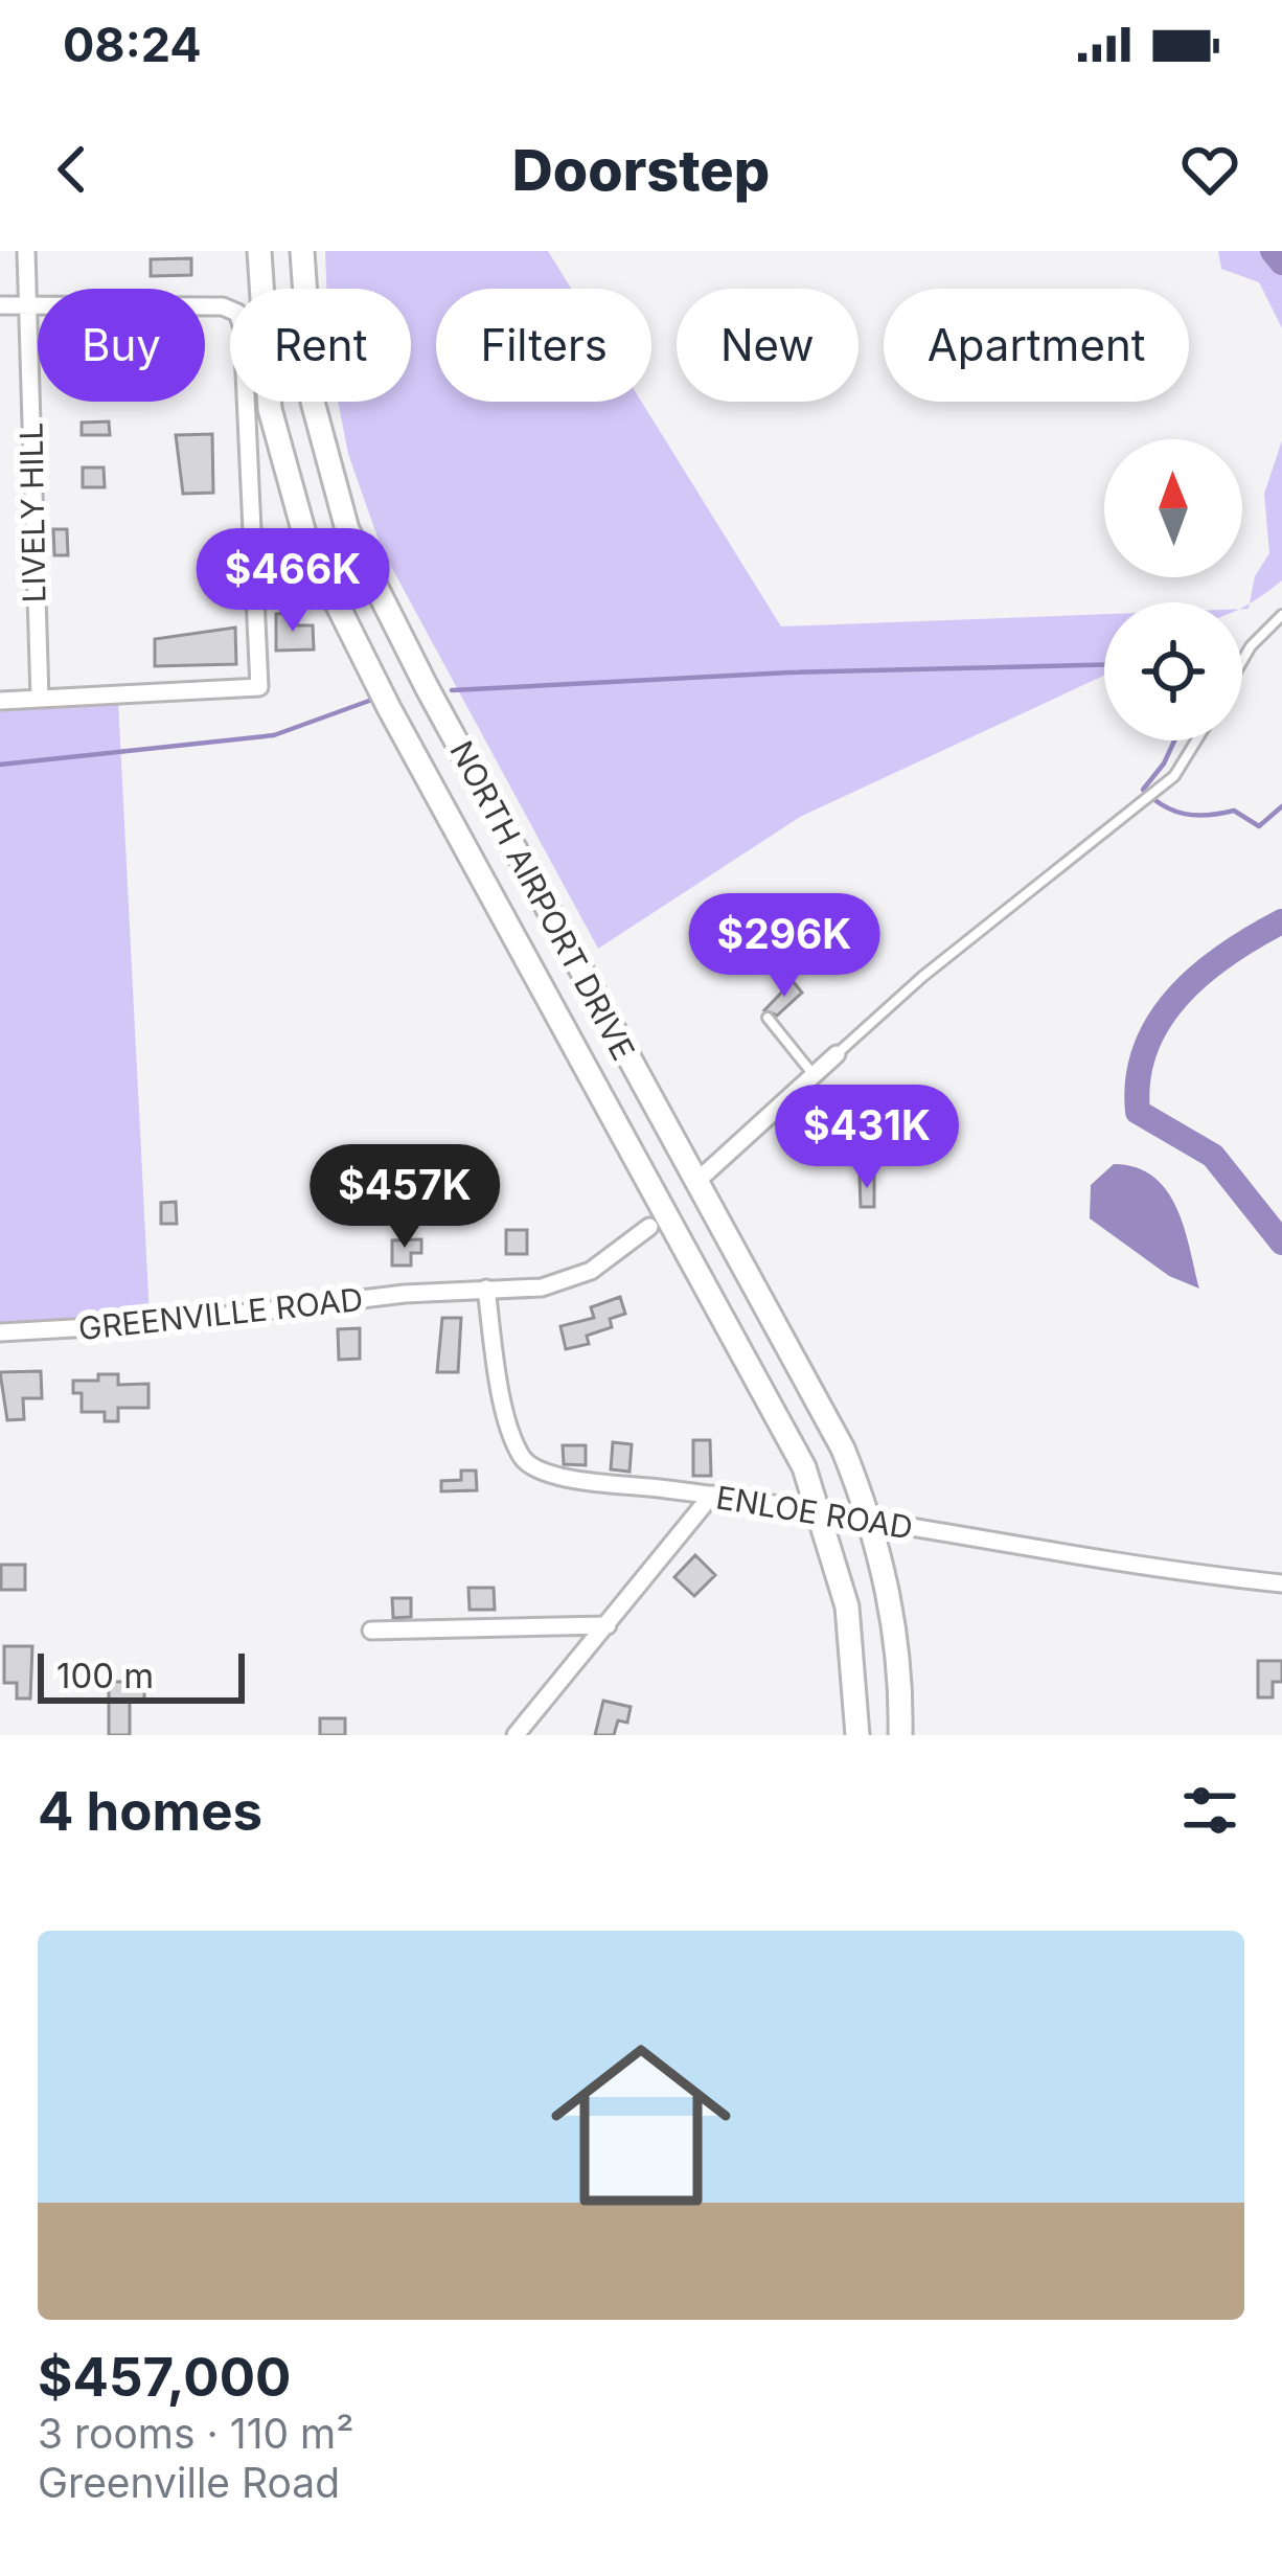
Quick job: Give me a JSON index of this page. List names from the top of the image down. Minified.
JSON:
{"streets":{"main road":["NORTH AIRPORT DRIVE"],"street":["LIVELY HILL","GREENVILLE ROAD","ENLOE ROAD"]},"crossings":[["NORTH AIRPORT DRIVE","ENLOE ROAD"],["GREENVILLE ROAD","ENLOE ROAD"]],"scale_bar":"100 m","north":"top","page":{"status":"08:24","header":"Doorstep","chip":["Buy","Rent","Filters","New","Apartment"],"price":["$466K","$296K","$431K","$457K"],"scale":"100 m","heading":"4 homes","list":[{"name":"$457,000","note":"3 rooms · 110 m² · Greenville Road"}]}}
